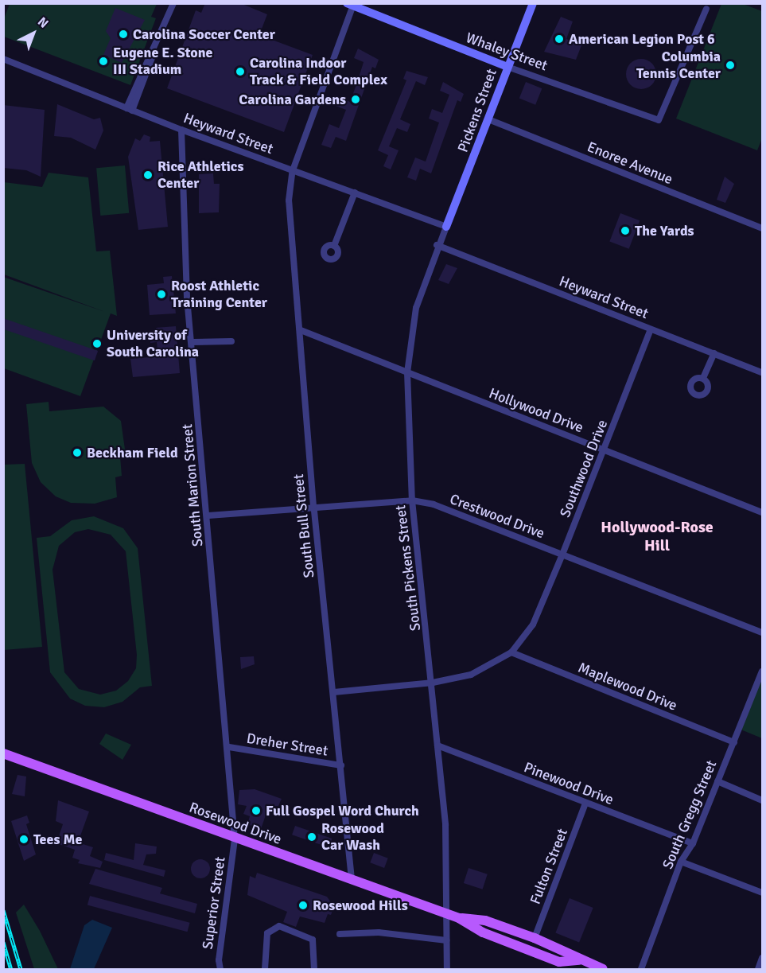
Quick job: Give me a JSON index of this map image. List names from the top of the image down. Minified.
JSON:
{"streets":{"main road":["Rosewood Drive"],"street":["Whaley Street","Pickens Street","Heyward Street","Enoree Avenue","Hollywood Drive","Southwood Drive","South Marion Street","Crestwood Drive","South Bull Street","South Pickens Street","Maplewood Drive","Dreher Street","Pinewood Drive","South Gregg Street","Fulton Street","Superior Street"]},"crossings":[["Whaley Street","Pickens Street"],["Whaley Street","South Bull Street"],["Pickens Street","Heyward Street"],["Pickens Street","Enoree Avenue"],["Pickens Street","South Pickens Street"],["Heyward Street","Southwood Drive"],["Heyward Street","South Marion Street"],["Heyward Street","South Bull Street"],["Heyward Street","South Pickens Street"],["Hollywood Drive","Southwood Drive"],["Hollywood Drive","South Bull Street"],["Hollywood Drive","South Pickens Street"],["Southwood Drive","Crestwood Drive"],["Southwood Drive","South Bull Street"],["Southwood Drive","South Pickens Street"],["Southwood Drive","Maplewood Drive"],["South Marion Street","Crestwood Drive"],["South Marion Street","Dreher Street"],["South Marion Street","Rosewood Drive"],["South Marion Street","Superior Street"],["Crestwood Drive","South Bull Street"],["Crestwood Drive","South Pickens Street"],["South Bull Street","Dreher Street"],["South Bull Street","Rosewood Drive"],["South Pickens Street","Pinewood Drive"],["South Pickens Street","Rosewood Drive"],["Maplewood Drive","South Gregg Street"],["Pinewood Drive","South Gregg Street"],["Pinewood Drive","Fulton Street"],["Rosewood Drive","Fulton Street"],["Rosewood Drive","Superior Street"]],"districts":["Hollywood-Rose Hill"],"places":["Carolina Soccer Center","American Legion Post 6","Eugene E. Stone III Stadium","Columbia Tennis Center","Carolina Indoor Track & Field Complex","Carolina Gardens","Rice Athletics Center","The Yards","Roost Athletic Training Center","University of South Carolina","Beckham Field","Full Gospel Word Church","Rosewood Car Wash","Tees Me","Rosewood Hills"],"north":"top right"}
